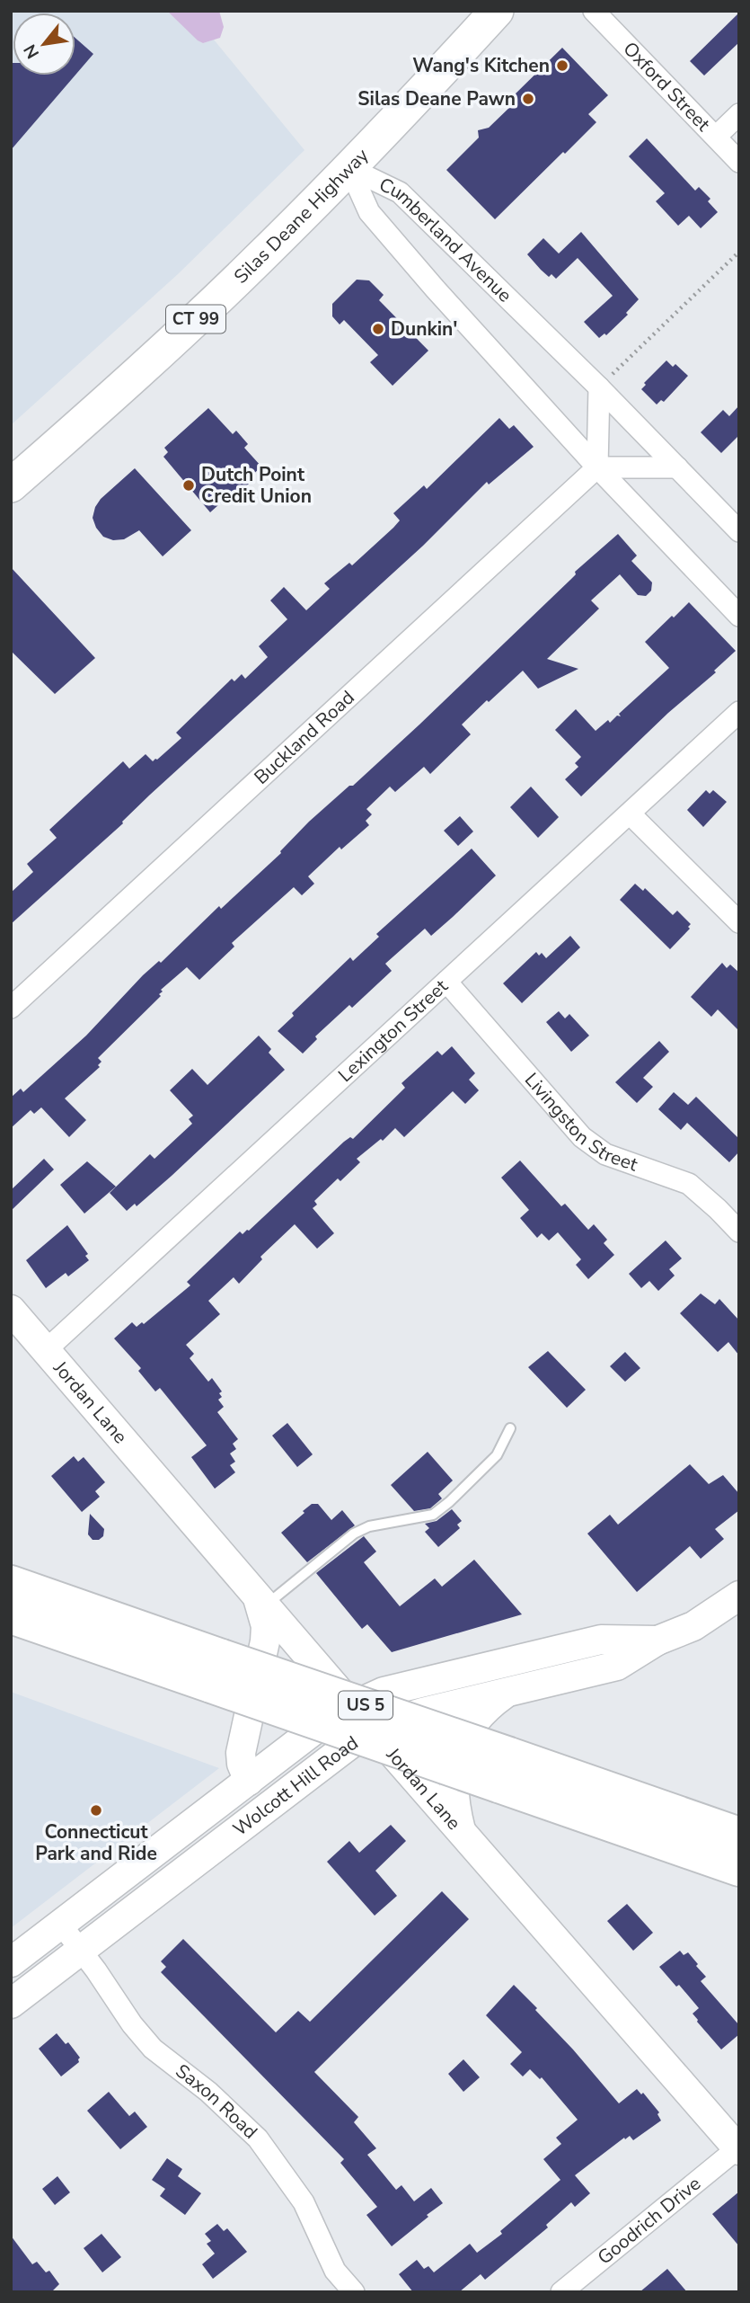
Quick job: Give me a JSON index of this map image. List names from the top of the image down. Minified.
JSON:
{"streets":{"highway":["US 5"],"main road":["Silas Deane Highway","CT 99","Jordan Lane","Wolcott Hill Road"],"street":["Oxford Street","Cumberland Avenue","Buckland Road","Lexington Street","Livingston Street","Saxon Road","Goodrich Drive"]},"crossings":[["Silas Deane Highway","Cumberland Avenue"],["Cumberland Avenue","Buckland Road"],["Lexington Street","Livingston Street"],["Lexington Street","Jordan Lane"],["Jordan Lane","Wolcott Hill Road"],["Jordan Lane","Goodrich Drive"],["Wolcott Hill Road","Saxon Road"]],"places":["Wang's Kitchen","Silas Deane Pawn","Dunkin'","Dutch Point Credit Union","Connecticut Park and Ride"],"north":"bottom left"}
